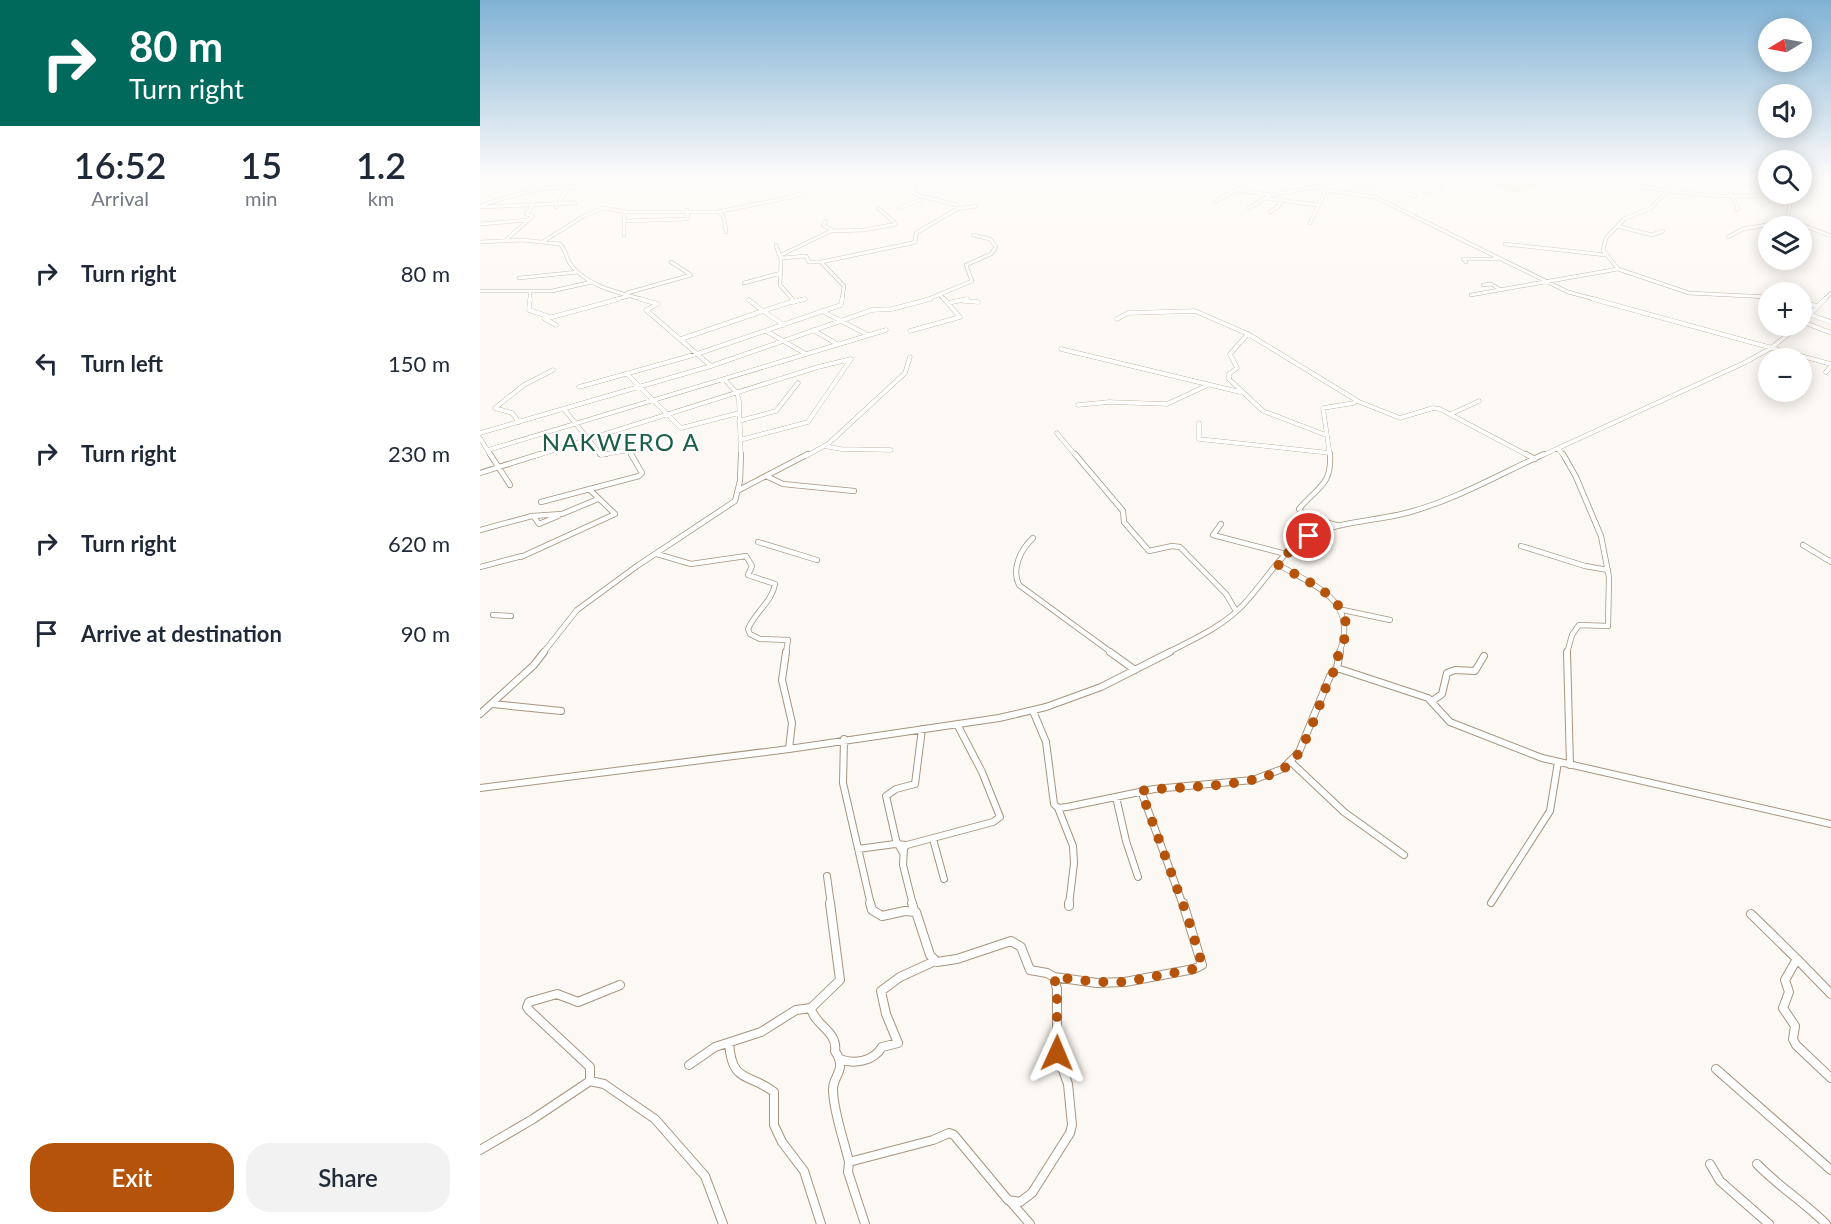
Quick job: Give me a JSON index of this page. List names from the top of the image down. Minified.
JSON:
{"districts":["NAKWERO A"],"north":"left","page":{"turn":["80 m","Turn right"],"map_buttons":["+","−"],"eta":["16:52","Arrival","15","min","1.2","km"],"list":[{"name":"Turn right","value":"80 m"},{"name":"Turn left","value":"150 m"},{"name":"Turn right","value":"230 m"},{"name":"Turn right","value":"620 m"},{"name":"Arrive at destination","value":"90 m"}],"buttons":["Exit","Share"]}}
